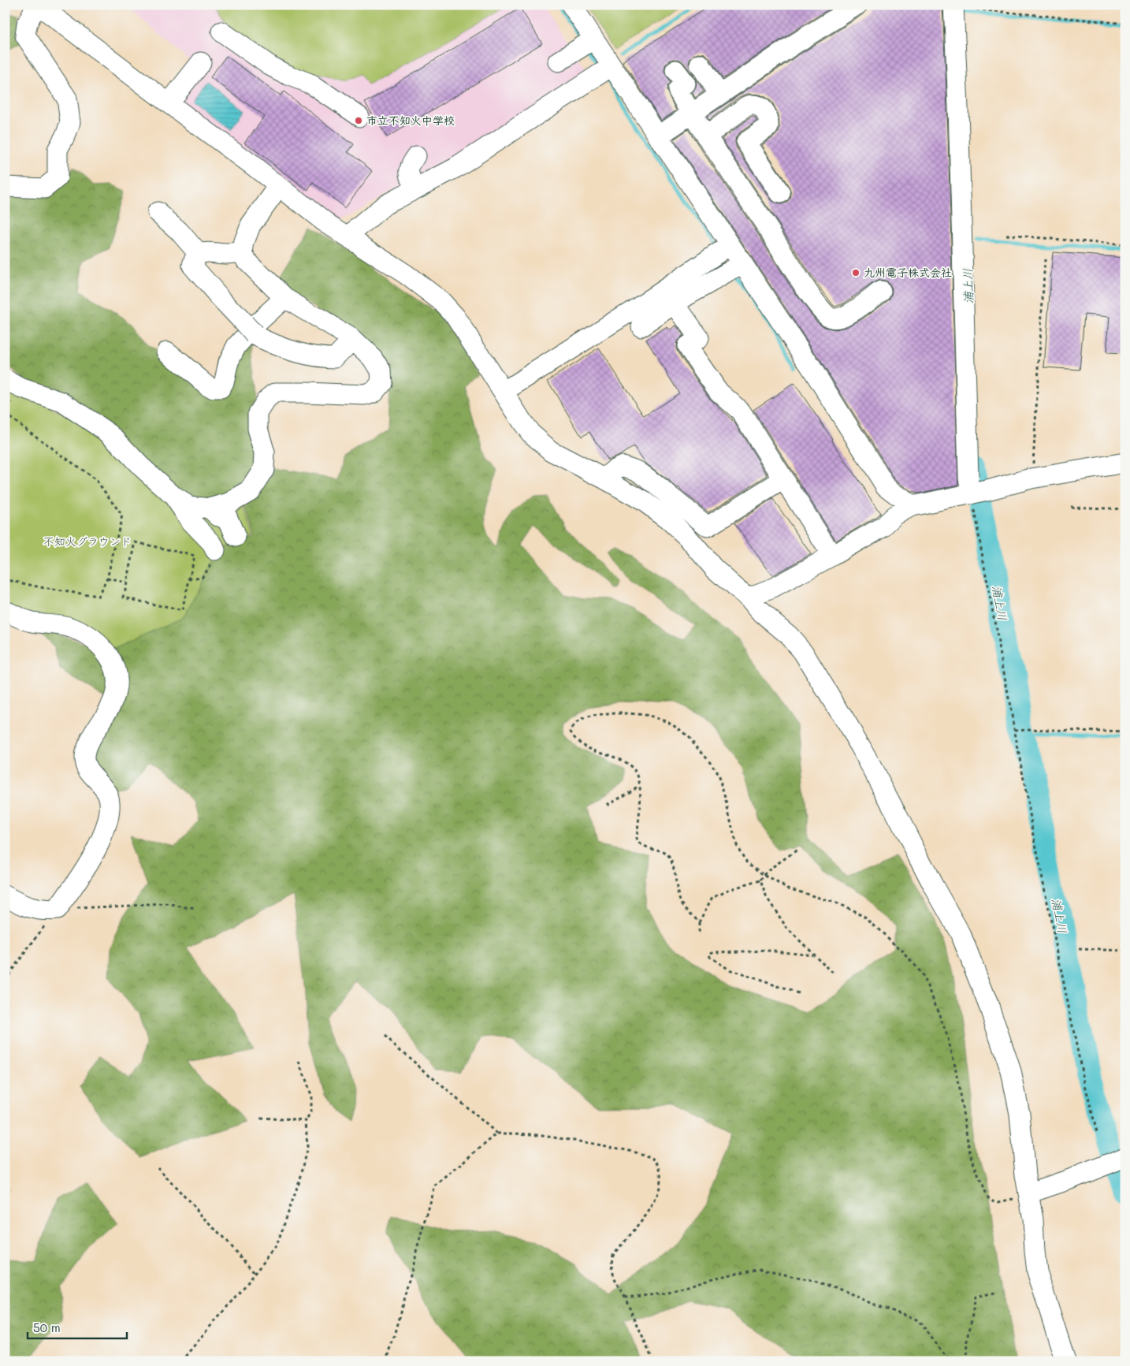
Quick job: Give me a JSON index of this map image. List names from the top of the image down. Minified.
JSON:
{"water":["浦上川"],"parks":["不知火グラウンド"],"places":["市立不知火中学校","九州電子株式会社"],"scale_bar":"50 m"}
